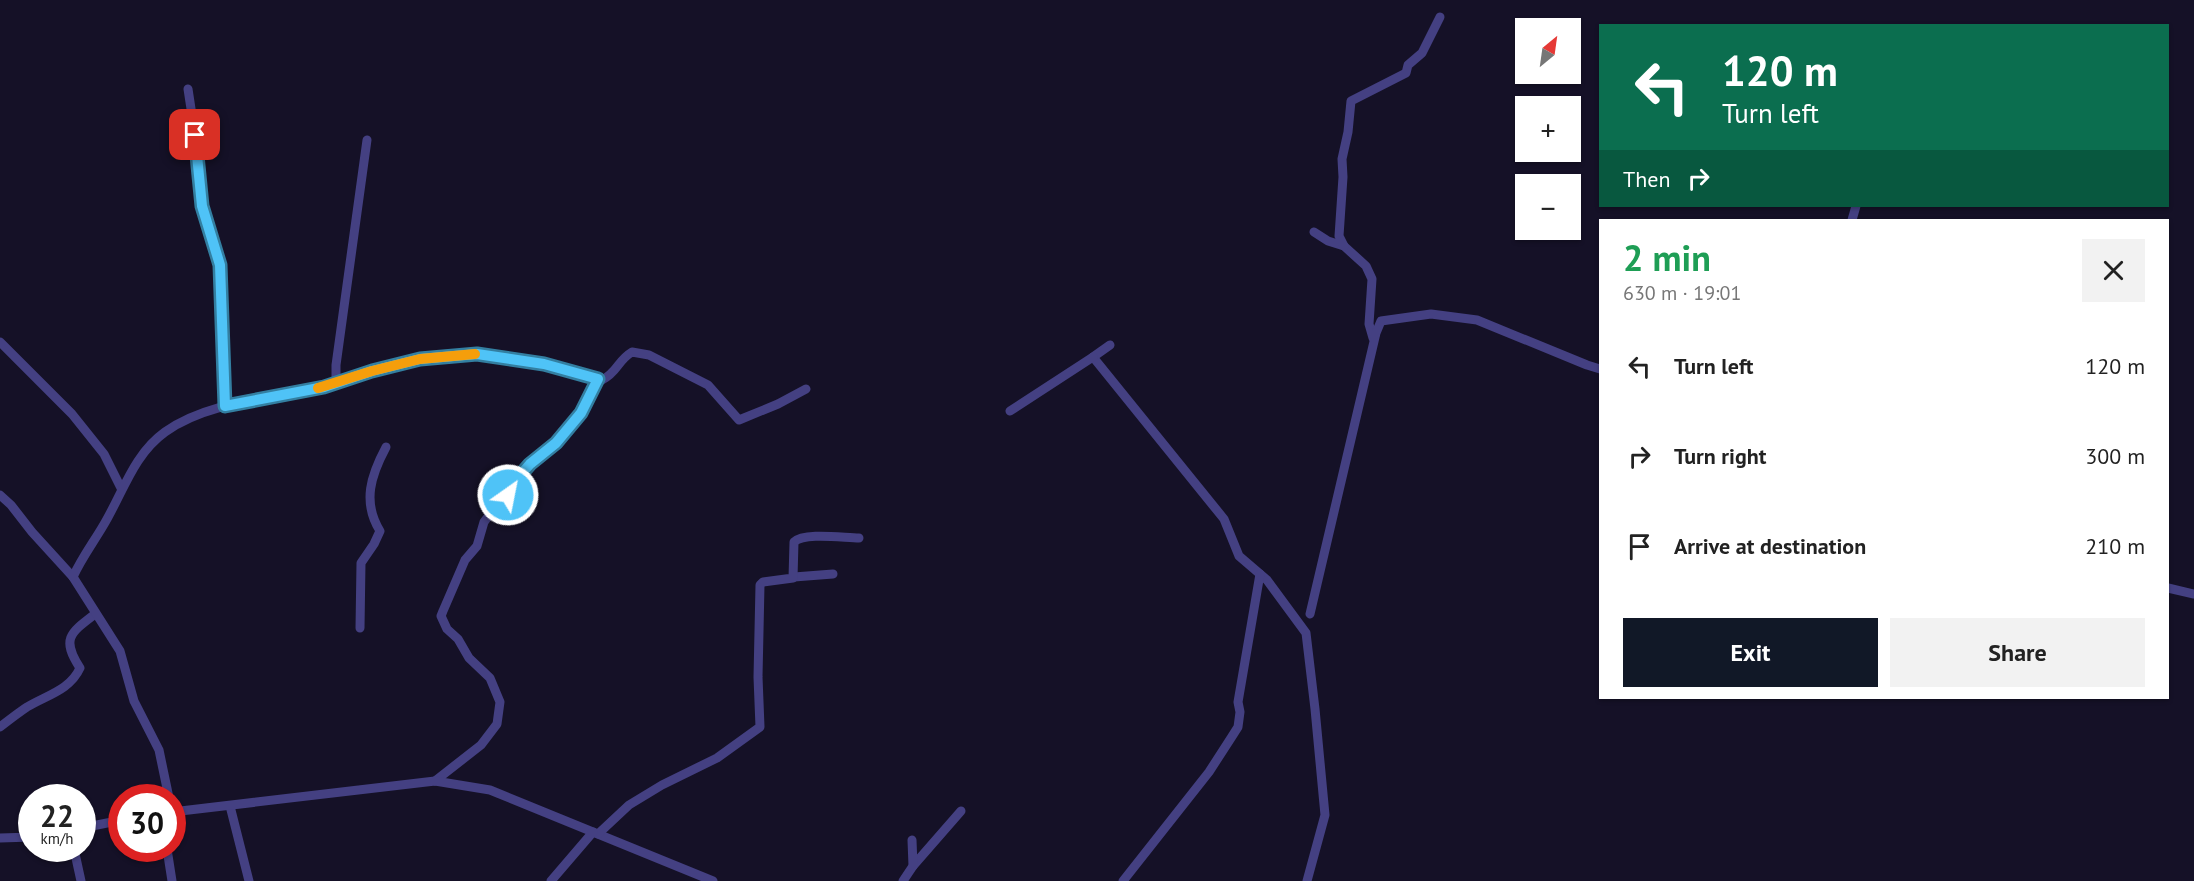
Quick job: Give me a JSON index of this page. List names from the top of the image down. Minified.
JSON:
{"north":"top right","page":{"map_buttons":["+","−"],"turn":["120 m","Turn left"],"then":"Then","heading":["2 min","630 m · 19:01"],"list":[{"name":"Turn left","value":"120 m"},{"name":"Turn right","value":"300 m"},{"name":"Arrive at destination","value":"210 m"}],"buttons":["Exit","Share"],"speed":"22 km/h","limit":"30"}}
